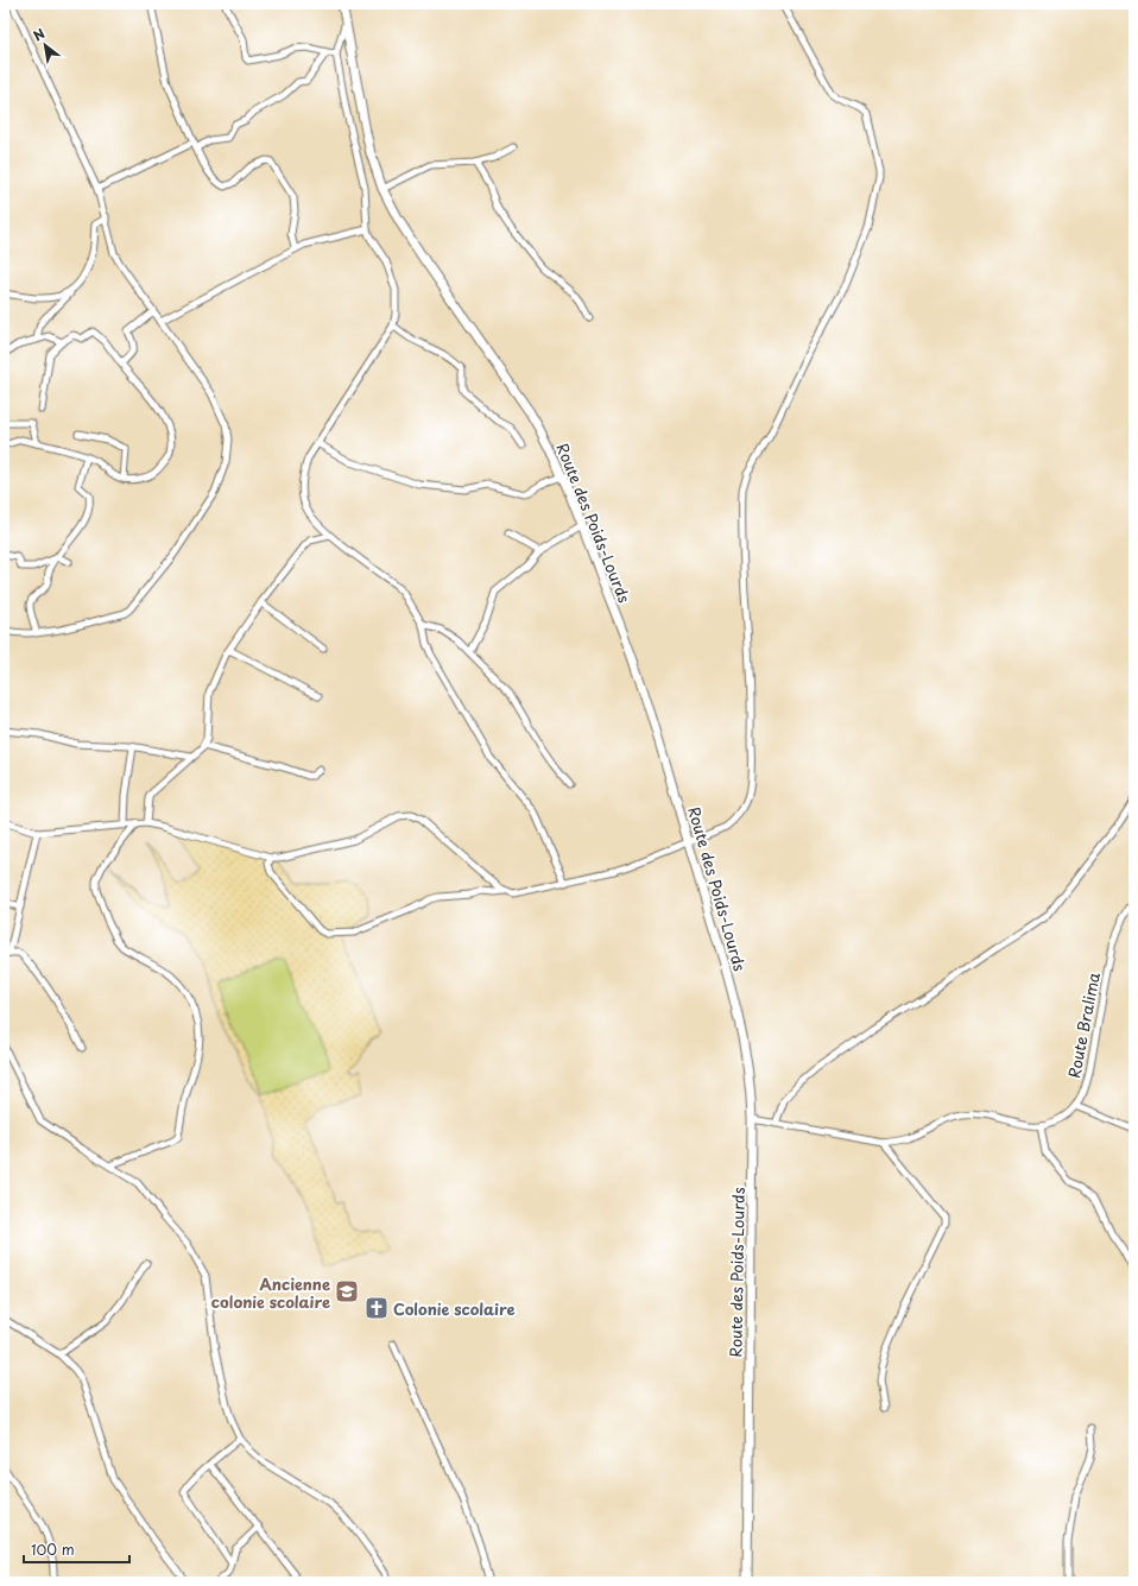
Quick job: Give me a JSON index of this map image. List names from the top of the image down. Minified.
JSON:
{"streets":{"street":["Route des Poids-Lourds","Route Bralima"]},"crossings":[["Route des Poids-Lourds","Route Bralima"]],"places":{"school or university":["Ancienne colonie scolaire"],"church":["Colonie scolaire"]},"scale_bar":"100 m","north":"top left"}
